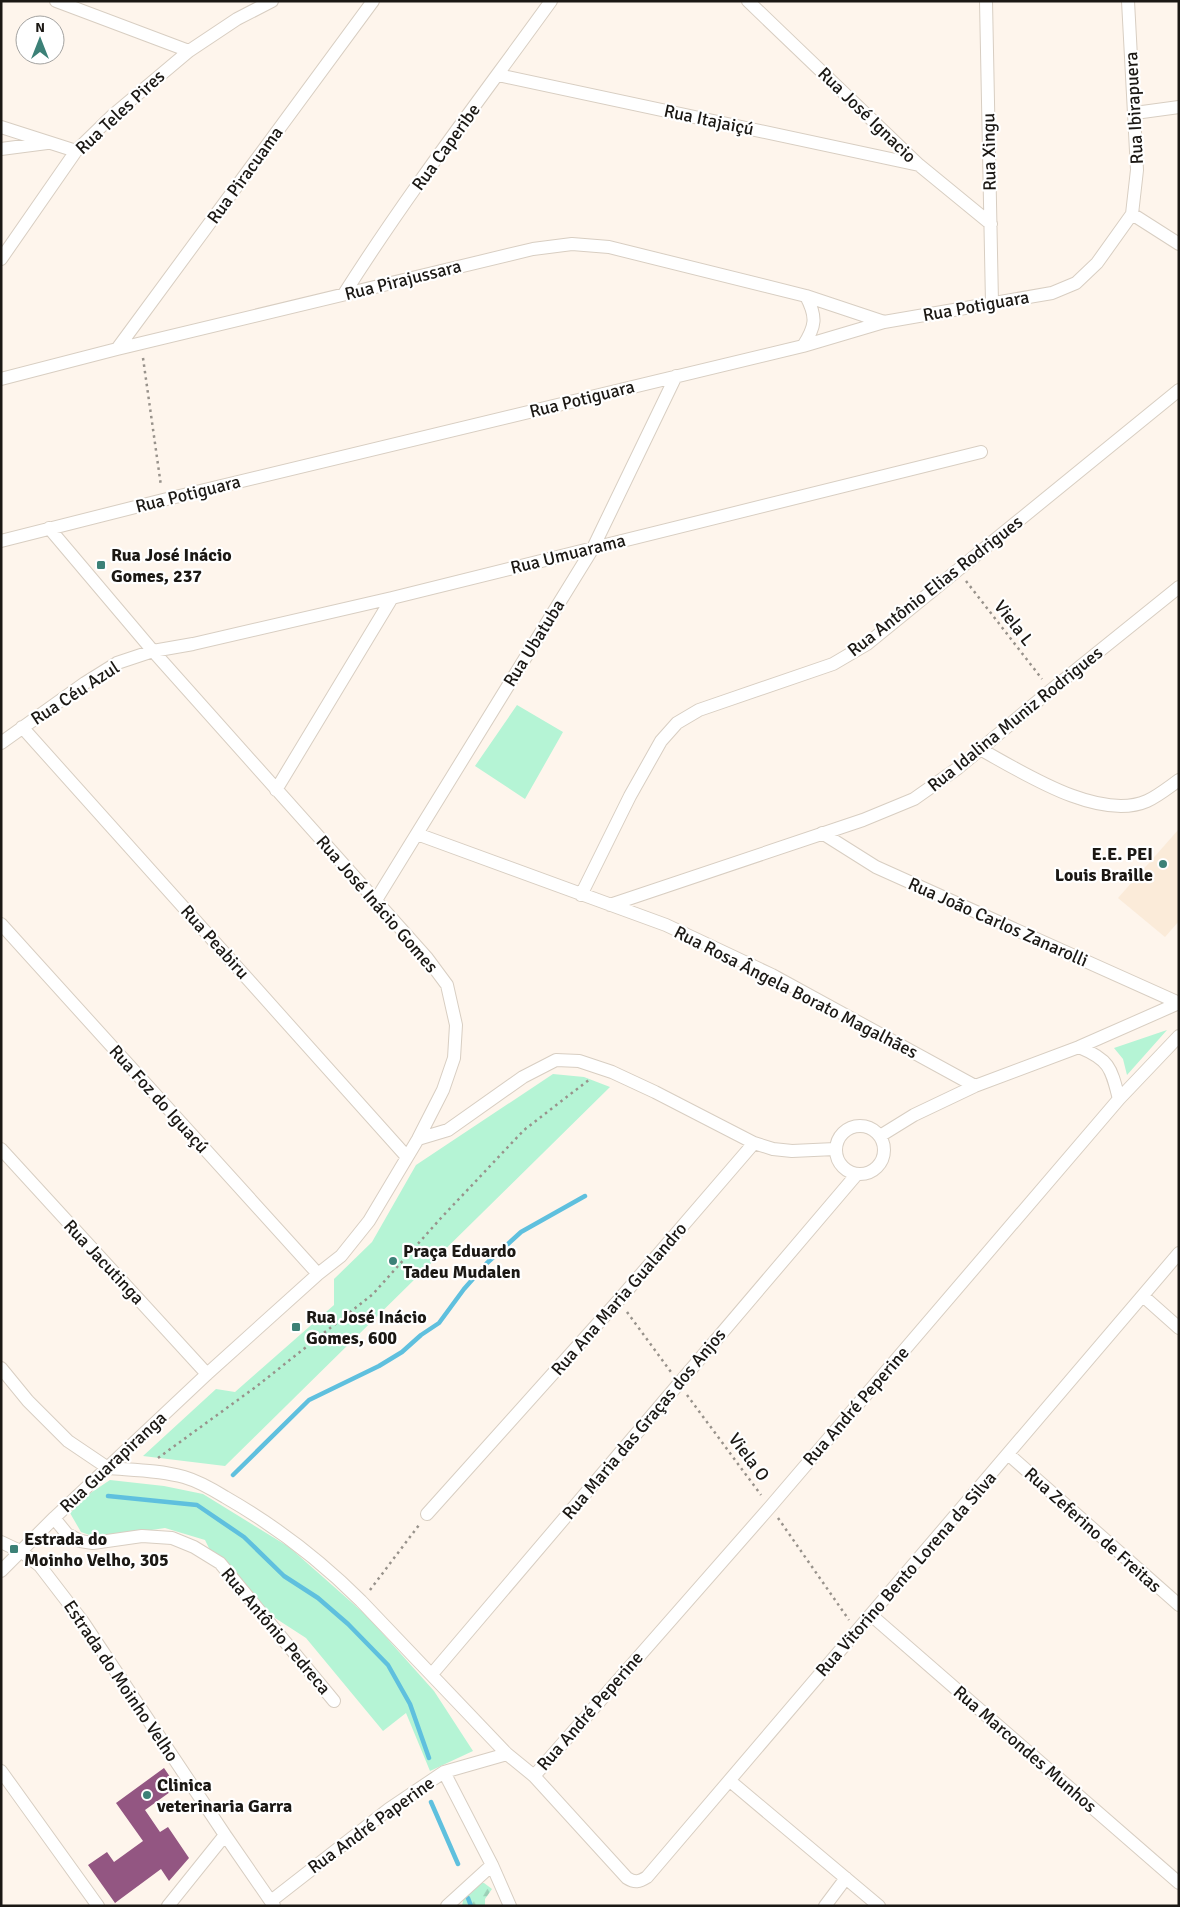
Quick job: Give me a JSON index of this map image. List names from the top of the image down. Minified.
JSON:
{"streets":{"street":["Rua Ibirapuera","Rua Teles Pires","Rua José Ignacio","Rua Itajaiçú","Rua Caperibe","Rua Xingu","Rua Piracuama","Rua Pirajussara","Rua Potiguara","Rua Umuarama","Rua Antônio Elias Rodrigues","Rua Ubatuba","Rua Céu Azul","Rua Idalina Muniz Rodrigues","Rua José Inácio Gomes","Rua João Carlos Zanarolli","Rua Peabiru","Rua Rosa Ângela Borato Magalhães","Rua Foz do Iguaçú","Rua Jacutinga","Rua Ana Maria Gualandro","Rua André Peperine","Rua Maria das Graças dos Anjos","Rua Guarapiranga","Rua Zeferino de Freitas","Rua Vitorino Bento Lorena da Silva","Rua Antônio Pedreca","Estrada do Moinho Velho","Rua Marcondes Munhos","Rua André Paperine"],"path":["Viela L","Viela O"]},"crossings":[["Rua Ibirapuera","Rua Potiguara"],["Rua José Ignacio","Rua Itajaiçú"],["Rua José Ignacio","Rua Xingu"],["Rua Itajaiçú","Rua Caperibe"],["Rua Caperibe","Rua Pirajussara"],["Rua Xingu","Rua Potiguara"],["Rua Piracuama","Rua Pirajussara"],["Rua Pirajussara","Rua Potiguara"],["Rua Potiguara","Rua Ubatuba"],["Rua Potiguara","Rua José Inácio Gomes"],["Rua Umuarama","Rua Ubatuba"],["Rua Umuarama","Rua Céu Azul"],["Rua Umuarama","Rua José Inácio Gomes"],["Rua Antônio Elias Rodrigues","Viela L"],["Rua Antônio Elias Rodrigues","Rua Rosa Ângela Borato Magalhães"],["Viela L","Rua Idalina Muniz Rodrigues"],["Rua Ubatuba","Rua José Inácio Gomes"],["Rua Ubatuba","Rua Rosa Ângela Borato Magalhães"],["Rua Céu Azul","Rua José Inácio Gomes"],["Rua Céu Azul","Rua Peabiru"],["Rua Idalina Muniz Rodrigues","Rua João Carlos Zanarolli"],["Rua Idalina Muniz Rodrigues","Rua Rosa Ângela Borato Magalhães"],["Rua José Inácio Gomes","Rua Peabiru"],["Rua José Inácio Gomes","Rua Foz do Iguaçú"],["Rua José Inácio Gomes","Rua Jacutinga"],["Rua José Inácio Gomes","Rua Guarapiranga"],["Rua Jacutinga","Rua Guarapiranga"],["Rua Ana Maria Gualandro","Viela O"],["Rua André Peperine","Viela O"],["Rua André Peperine","Rua Vitorino Bento Lorena da Silva"],["Rua Maria das Graças dos Anjos","Viela O"],["Viela O","Rua Vitorino Bento Lorena da Silva"],["Rua Guarapiranga","Rua Antônio Pedreca"],["Rua Guarapiranga","Estrada do Moinho Velho"],["Rua Zeferino de Freitas","Rua Vitorino Bento Lorena da Silva"],["Rua Vitorino Bento Lorena da Silva","Rua Marcondes Munhos"],["Estrada do Moinho Velho","Rua André Paperine"]],"places":{"transit":["Rua José Inácio Gomes, 237","Rua José Inácio Gomes, 600","Estrada do Moinho Velho, 305"],"other":["E.E. PEI Louis Braille","Praça Eduardo Tadeu Mudalen","Clinica veterinaria Garra"]},"north":"top"}
